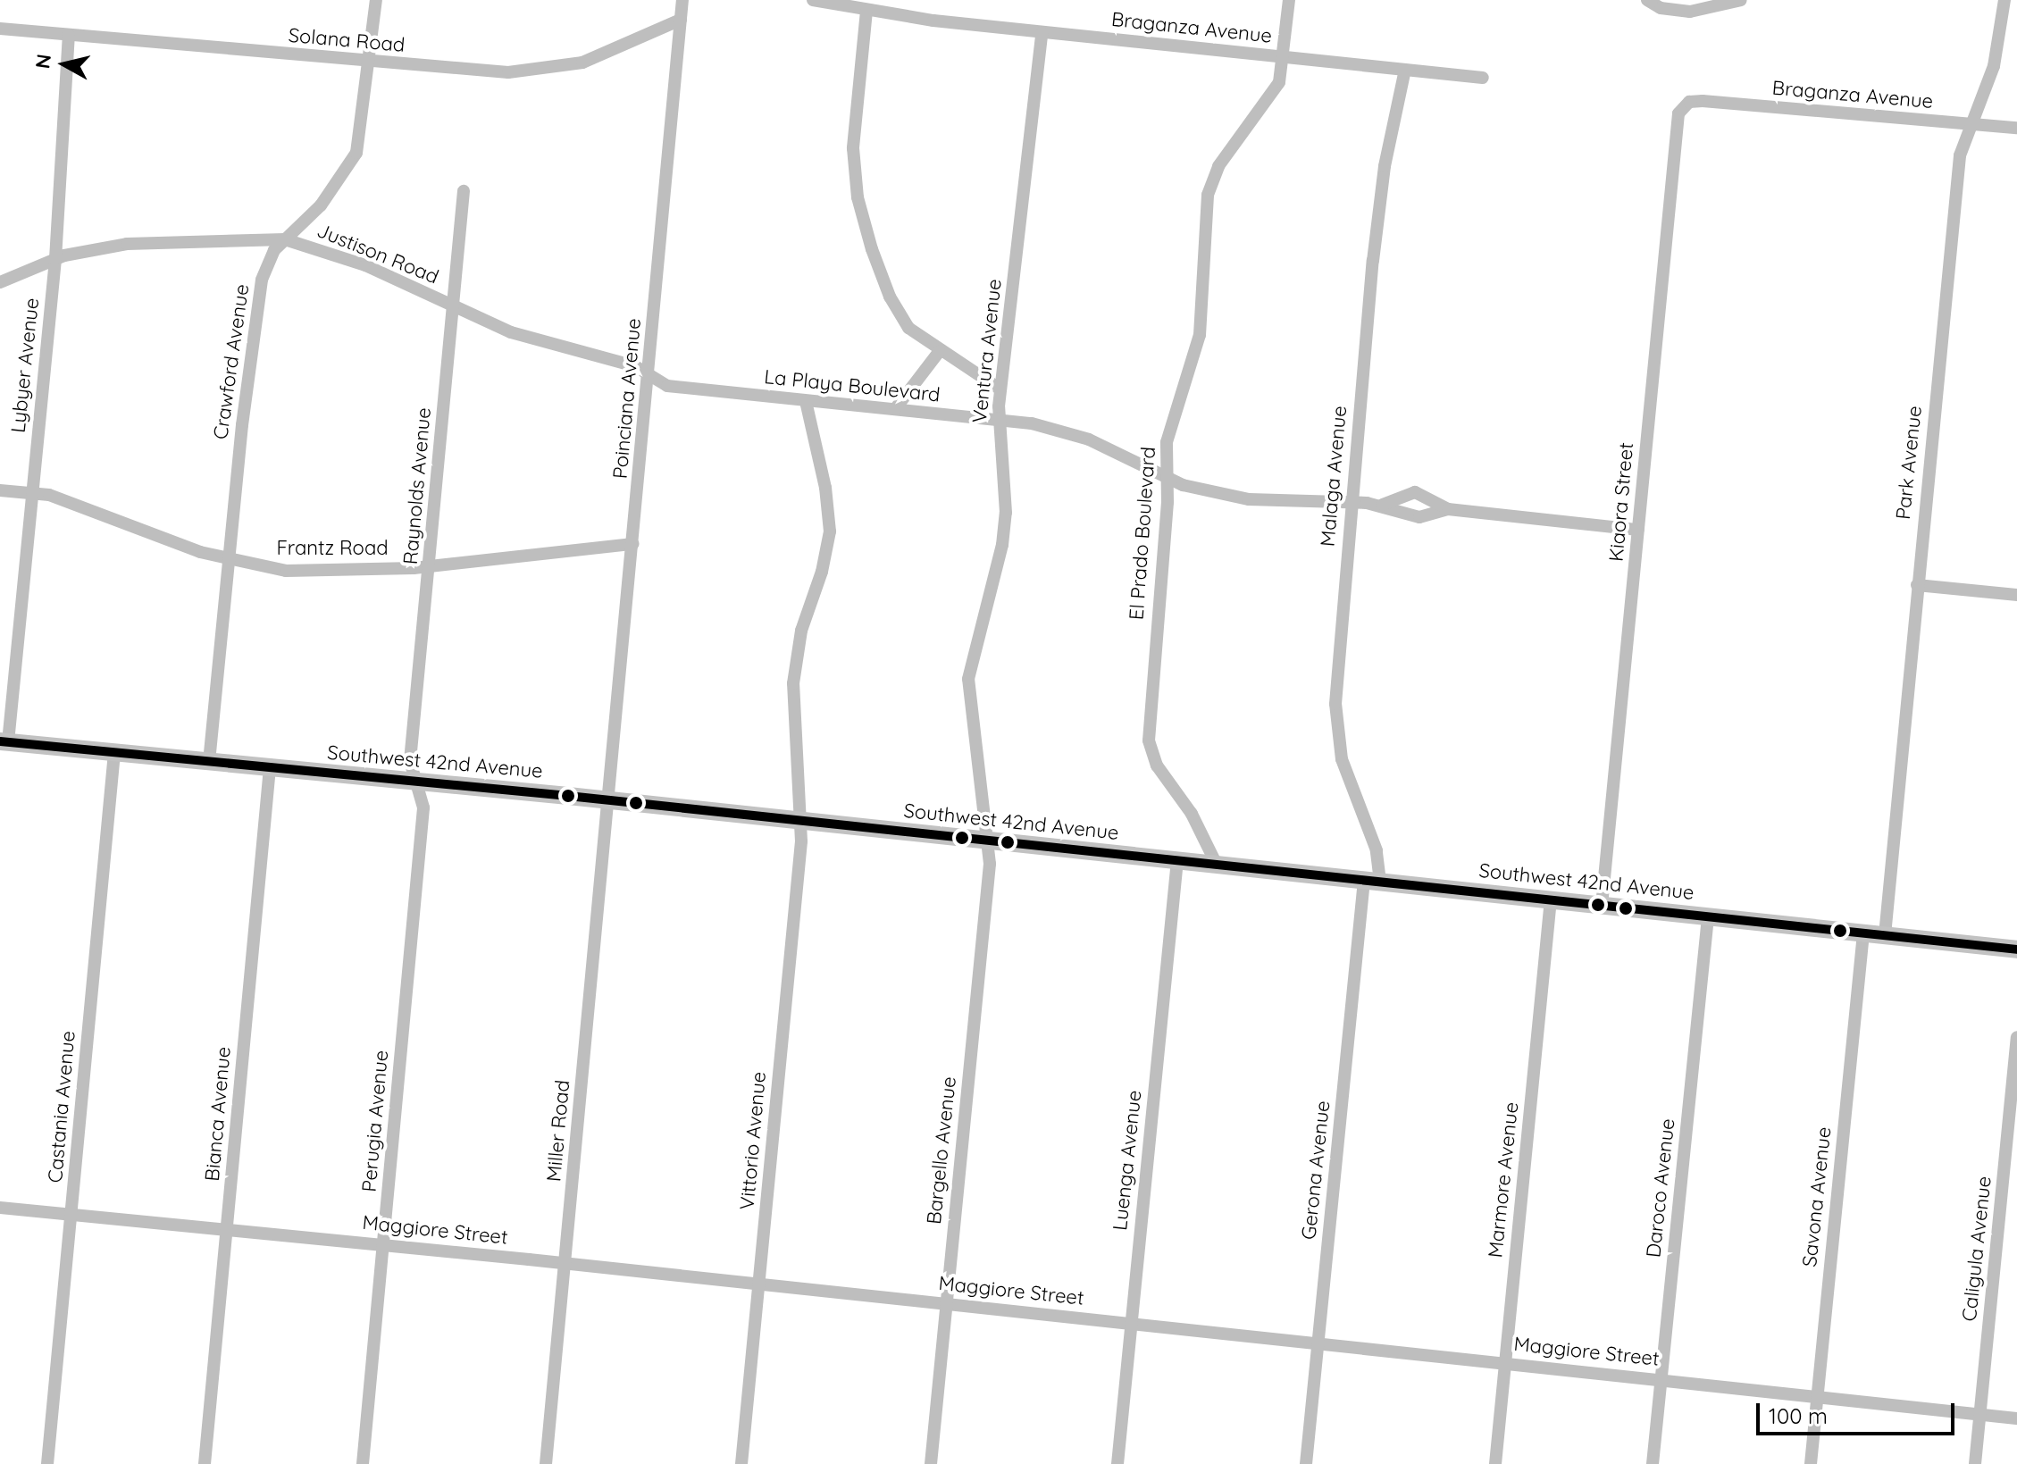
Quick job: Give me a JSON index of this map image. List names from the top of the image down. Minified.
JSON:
{"streets":{"main road":["Southwest 42nd Avenue"],"street":["Braganza Avenue","Solana Road","Justison Road","Ventura Avenue","Crawford Avenue","Lybyer Avenue","La Playa Boulevard","Poinciana Avenue","Park Avenue","Malaga Avenue","Raynolds Avenue","Kiaora Street","El Prado Boulevard","Frantz Road","Castania Avenue","Bianca Avenue","Perugia Avenue","Miller Road","Vittorio Avenue","Bargello Avenue","Luenga Avenue","Gerona Avenue","Marmore Avenue","Daroco Avenue","Savona Avenue","Maggiore Street","Caligula Avenue"]},"crossings":[["Braganza Avenue","Ventura Avenue"],["Braganza Avenue","Park Avenue"],["Braganza Avenue","Malaga Avenue"],["Braganza Avenue","Kiaora Street"],["Braganza Avenue","El Prado Boulevard"],["Solana Road","Crawford Avenue"],["Solana Road","Lybyer Avenue"],["Solana Road","Poinciana Avenue"],["Justison Road","Crawford Avenue"],["Justison Road","Lybyer Avenue"],["Justison Road","La Playa Boulevard"],["Justison Road","Poinciana Avenue"],["Justison Road","Raynolds Avenue"],["Ventura Avenue","La Playa Boulevard"],["Ventura Avenue","Southwest 42nd Avenue"],["Ventura Avenue","Bargello Avenue"],["Crawford Avenue","Frantz Road"],["Crawford Avenue","Southwest 42nd Avenue"],["Lybyer Avenue","Frantz Road"],["Lybyer Avenue","Southwest 42nd Avenue"],["La Playa Boulevard","Poinciana Avenue"],["La Playa Boulevard","Malaga Avenue"],["La Playa Boulevard","Kiaora Street"],["La Playa Boulevard","El Prado Boulevard"],["La Playa Boulevard","Vittorio Avenue"],["Poinciana Avenue","Frantz Road"],["Poinciana Avenue","Southwest 42nd Avenue"],["Poinciana Avenue","Miller Road"],["Park Avenue","Southwest 42nd Avenue"],["Malaga Avenue","Southwest 42nd Avenue"],["Malaga Avenue","Gerona Avenue"],["Raynolds Avenue","Frantz Road"],["Raynolds Avenue","Southwest 42nd Avenue"],["Raynolds Avenue","Perugia Avenue"],["Kiaora Street","Southwest 42nd Avenue"],["El Prado Boulevard","Southwest 42nd Avenue"],["Southwest 42nd Avenue","Castania Avenue"],["Southwest 42nd Avenue","Bianca Avenue"],["Southwest 42nd Avenue","Perugia Avenue"],["Southwest 42nd Avenue","Miller Road"],["Southwest 42nd Avenue","Vittorio Avenue"],["Southwest 42nd Avenue","Bargello Avenue"],["Southwest 42nd Avenue","Luenga Avenue"],["Southwest 42nd Avenue","Gerona Avenue"],["Southwest 42nd Avenue","Marmore Avenue"],["Southwest 42nd Avenue","Daroco Avenue"],["Southwest 42nd Avenue","Savona Avenue"],["Castania Avenue","Maggiore Street"],["Bianca Avenue","Maggiore Street"],["Perugia Avenue","Maggiore Street"],["Miller Road","Maggiore Street"],["Vittorio Avenue","Maggiore Street"],["Bargello Avenue","Maggiore Street"],["Luenga Avenue","Maggiore Street"],["Gerona Avenue","Maggiore Street"],["Marmore Avenue","Maggiore Street"],["Daroco Avenue","Maggiore Street"],["Savona Avenue","Maggiore Street"],["Maggiore Street","Caligula Avenue"]],"scale_bar":"100 m","north":"left"}
